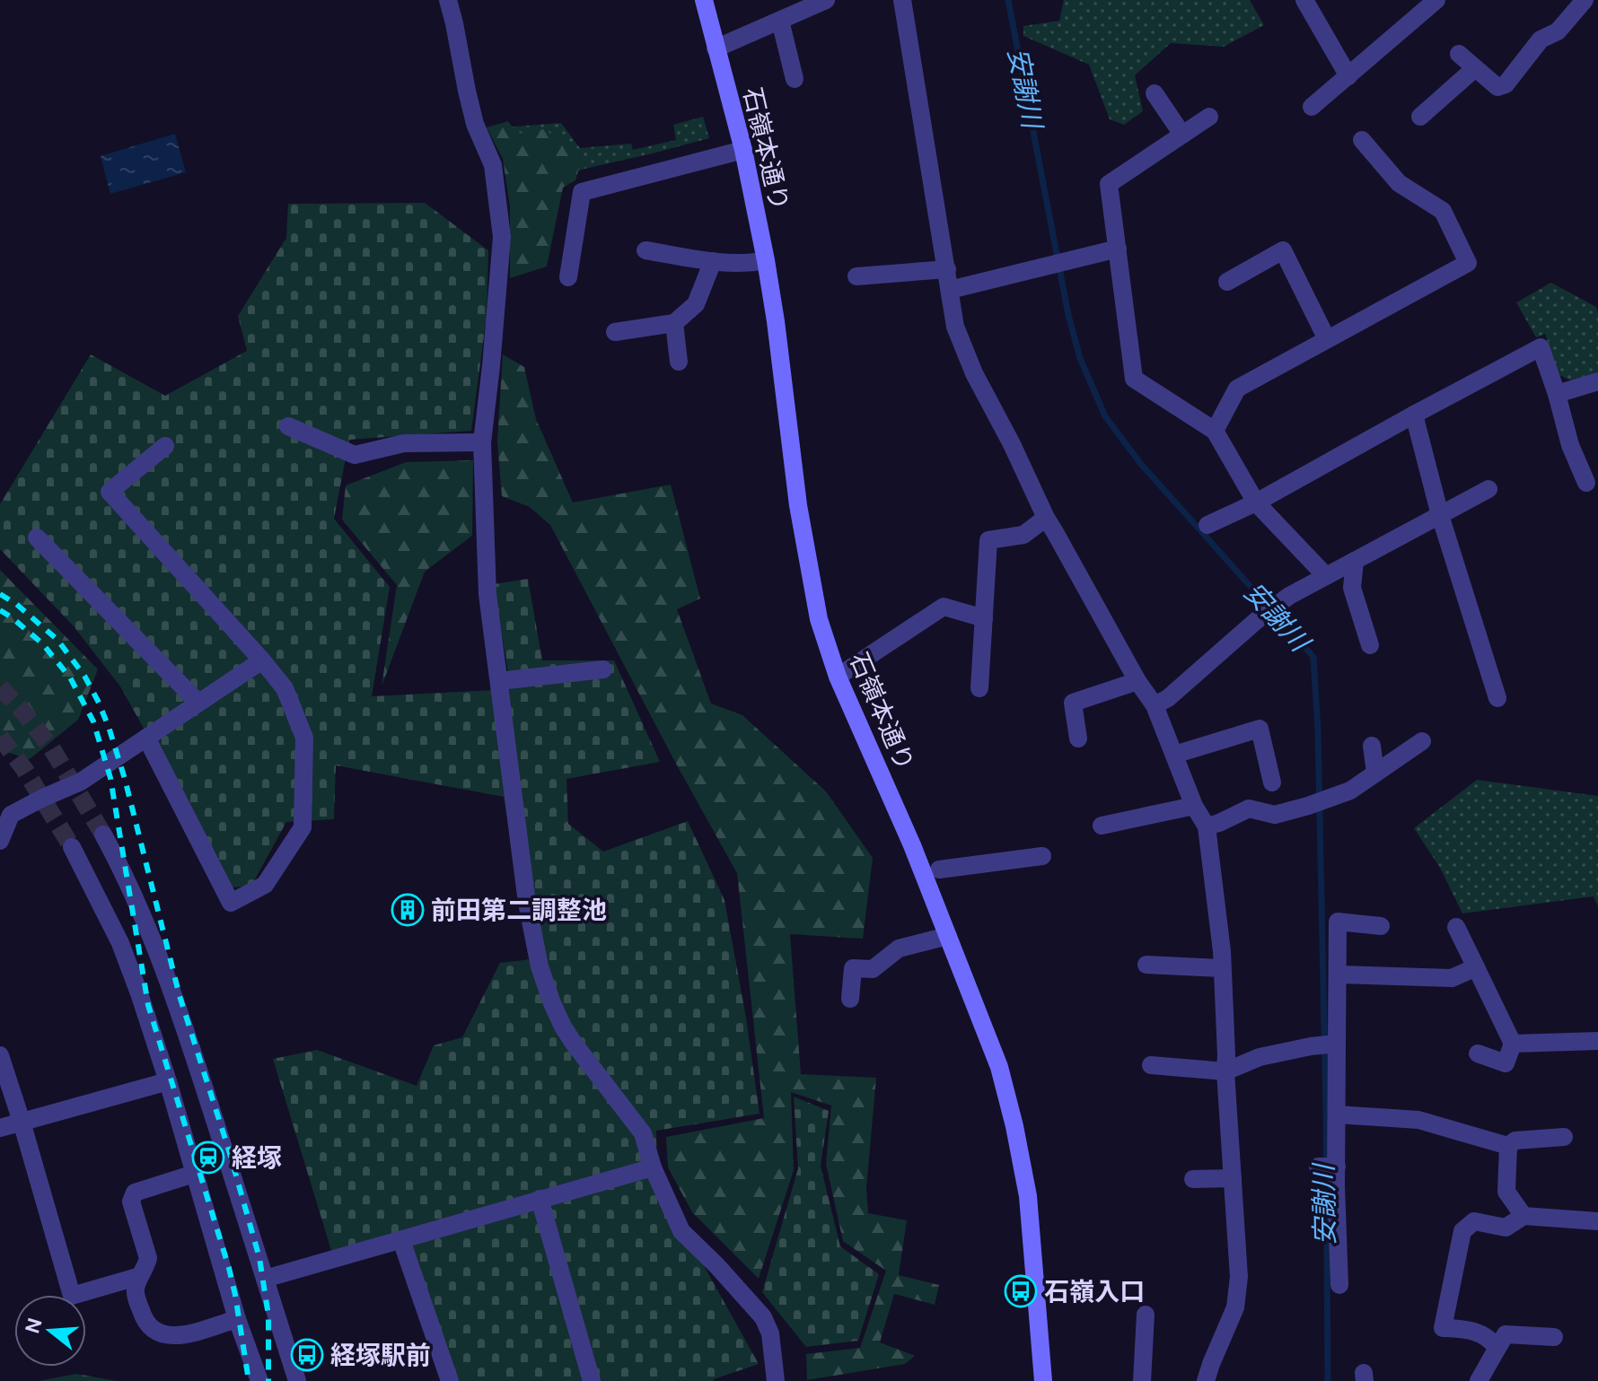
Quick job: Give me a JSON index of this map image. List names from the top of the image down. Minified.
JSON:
{"streets":{"main road":["石嶺本通り"]},"water":["安謝川"],"places":{"building":["前田第二調整池"],"station":["経塚"],"bus stop":["石嶺入口","経塚駅前"]},"north":"left"}
